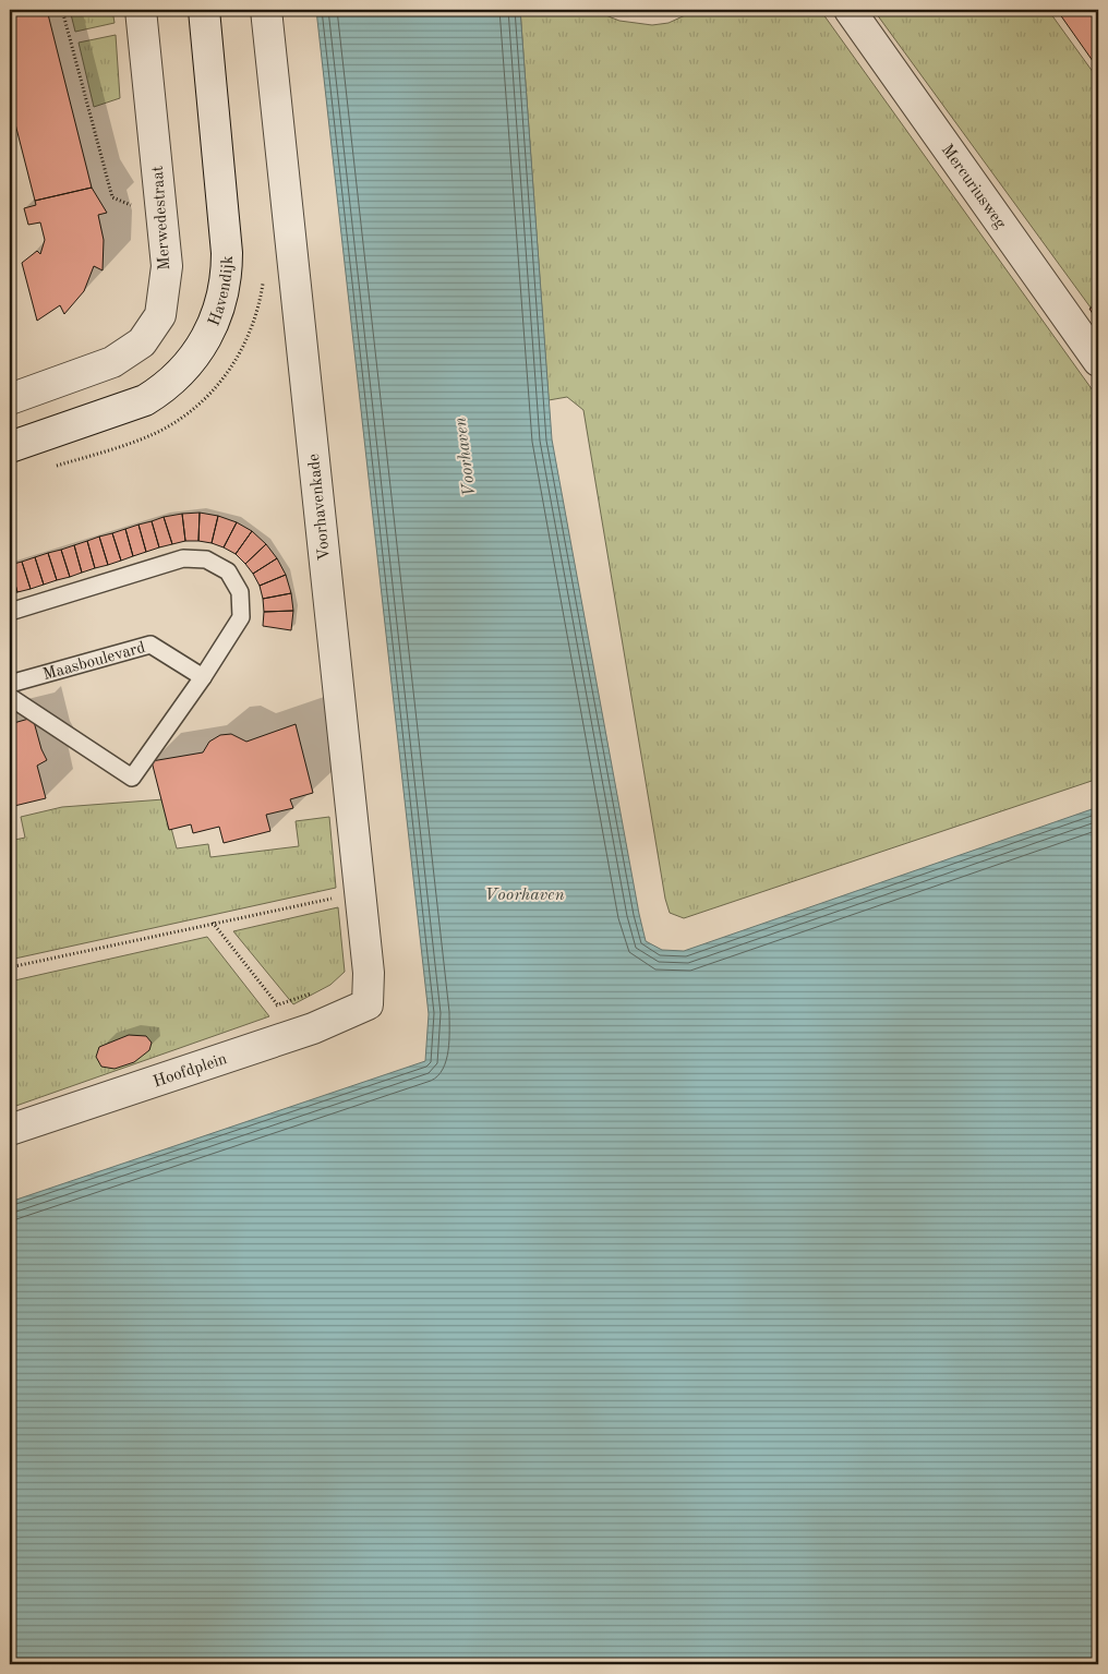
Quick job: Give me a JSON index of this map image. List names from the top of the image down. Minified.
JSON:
{"streets":{"street":["Mercuriusweg","Merwedestraat","Havendijk","Voorhavenkade","Hoofdplein"],"lane":["Maasboulevard"]},"crossings":[["Voorhavenkade","Hoofdplein"]],"water":["Voorhaven"]}
